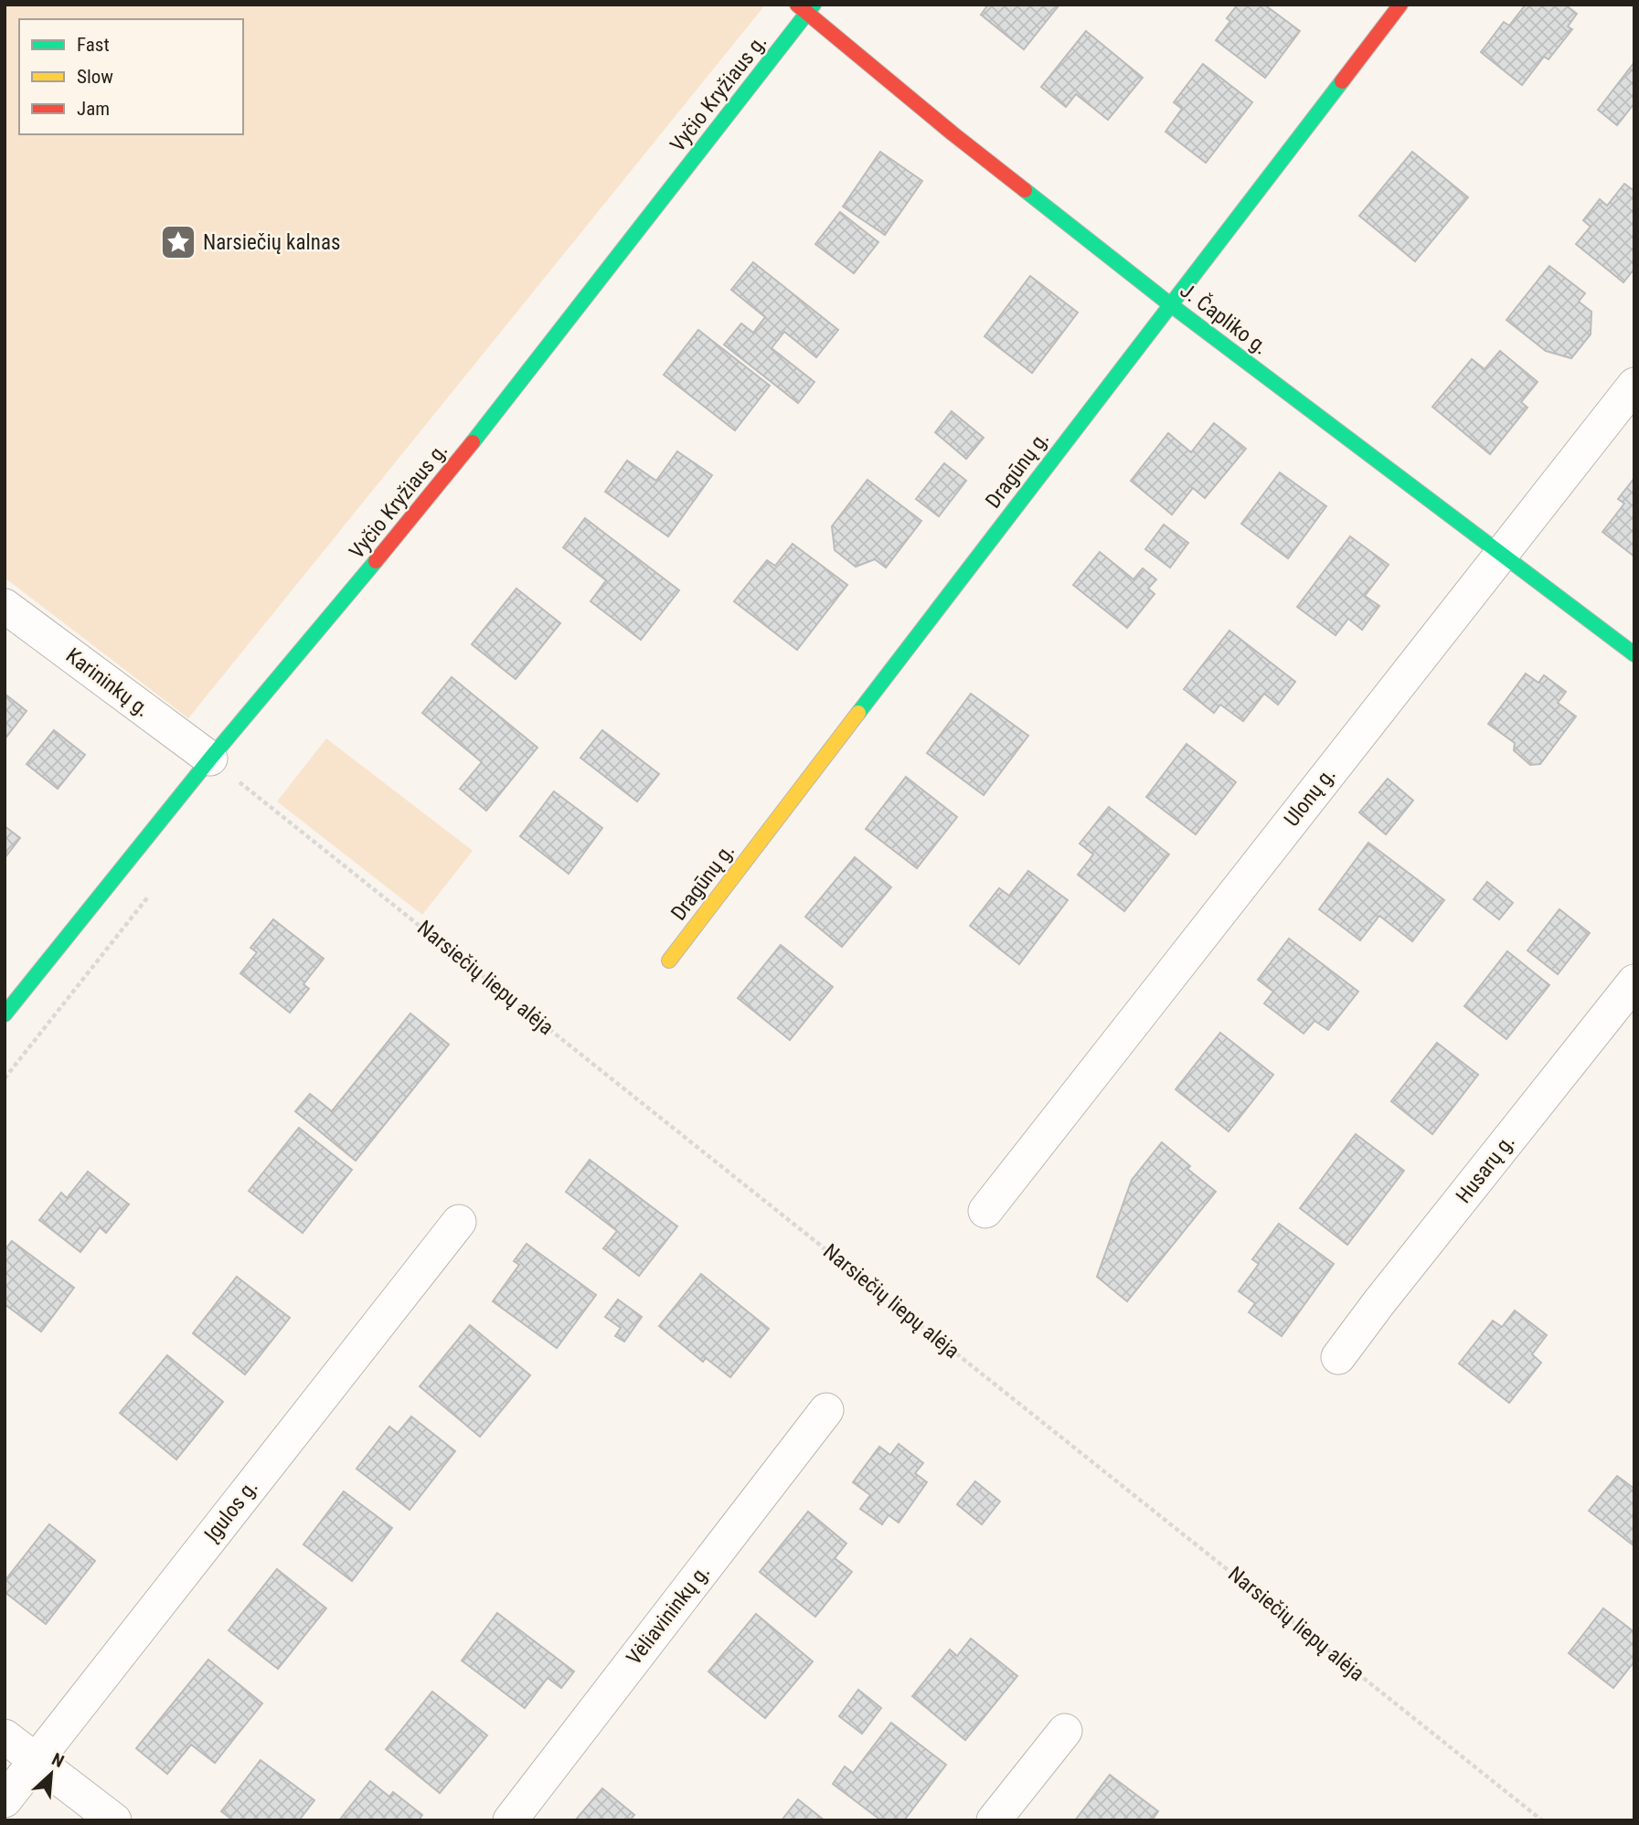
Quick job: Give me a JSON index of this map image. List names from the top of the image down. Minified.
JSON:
{"streets":{"street":["Vyčio Kryžiaus g.","J. Čapliko g.","Dragūnų g.","Karininkų g.","Ulonų g.","Husarų g.","Įgulos g.","Vėliavininkų g."],"path":["Narsiečių liepų alėja"]},"crossings":[["Vyčio Kryžiaus g.","J. Čapliko g."],["Vyčio Kryžiaus g.","Karininkų g."],["J. Čapliko g.","Dragūnų g."],["J. Čapliko g.","Ulonų g."]],"places":{"place":["Narsiečių kalnas"]},"legend":["Fast","Slow","Jam"],"north":"top right"}
